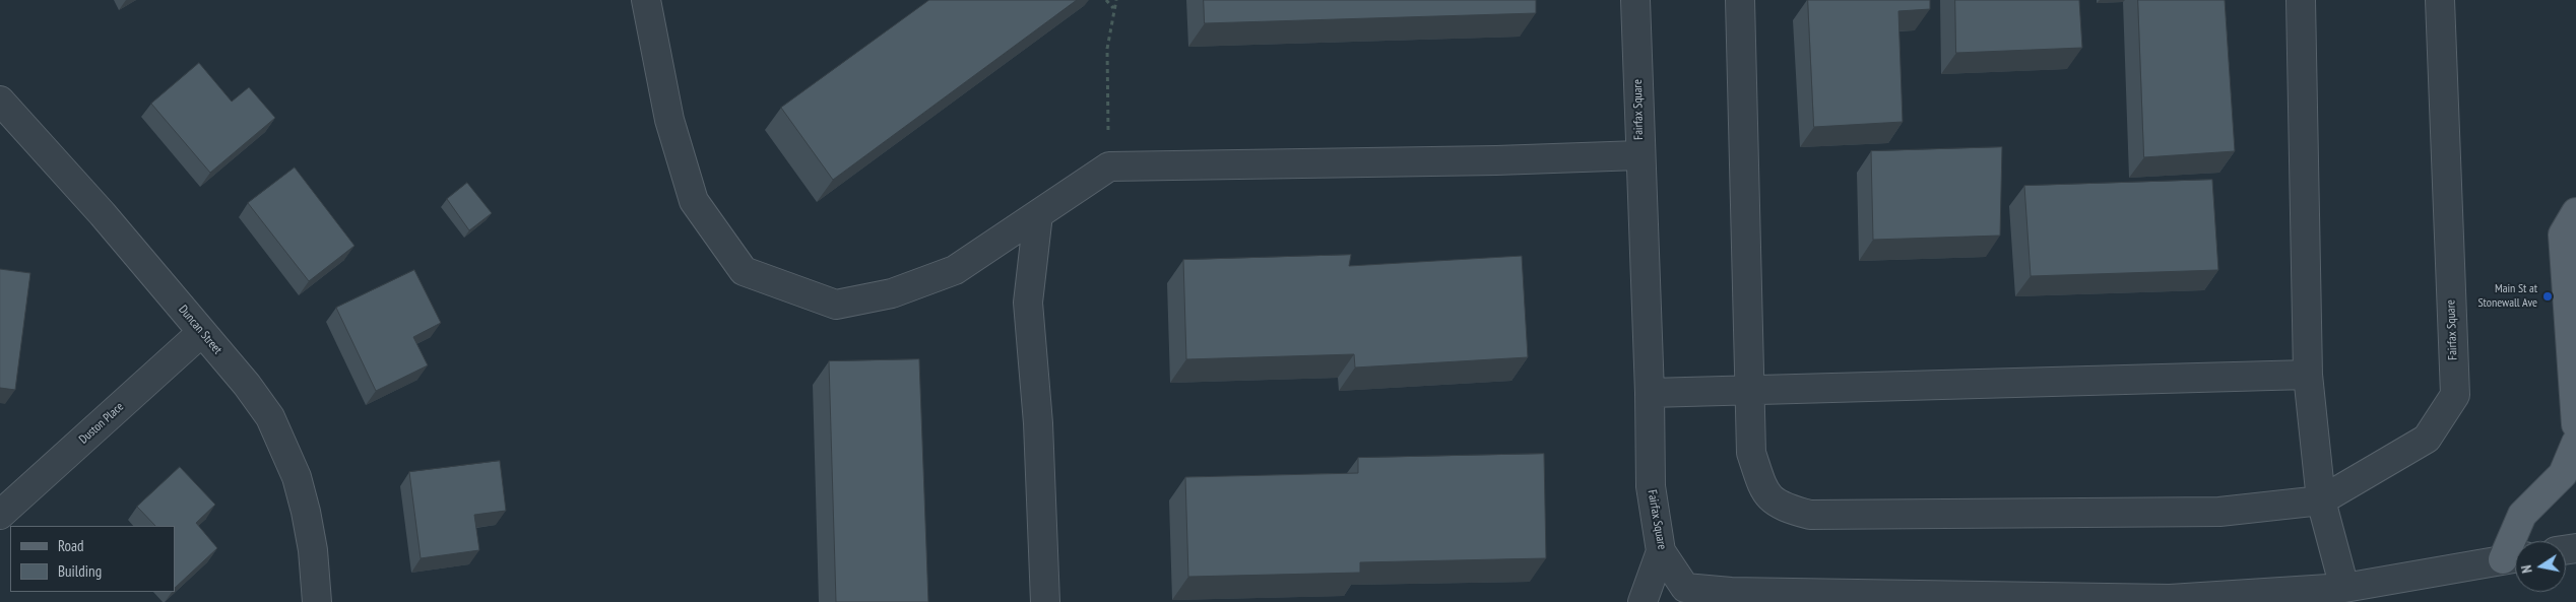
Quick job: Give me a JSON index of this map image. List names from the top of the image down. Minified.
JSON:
{"streets":{"street":["Fairfax Square","Duncan Street","Duston Place"]},"crossings":[["Duncan Street","Duston Place"]],"places":["Main St at Stonewall Ave"],"legend":["Road","Building"],"north":"left"}
